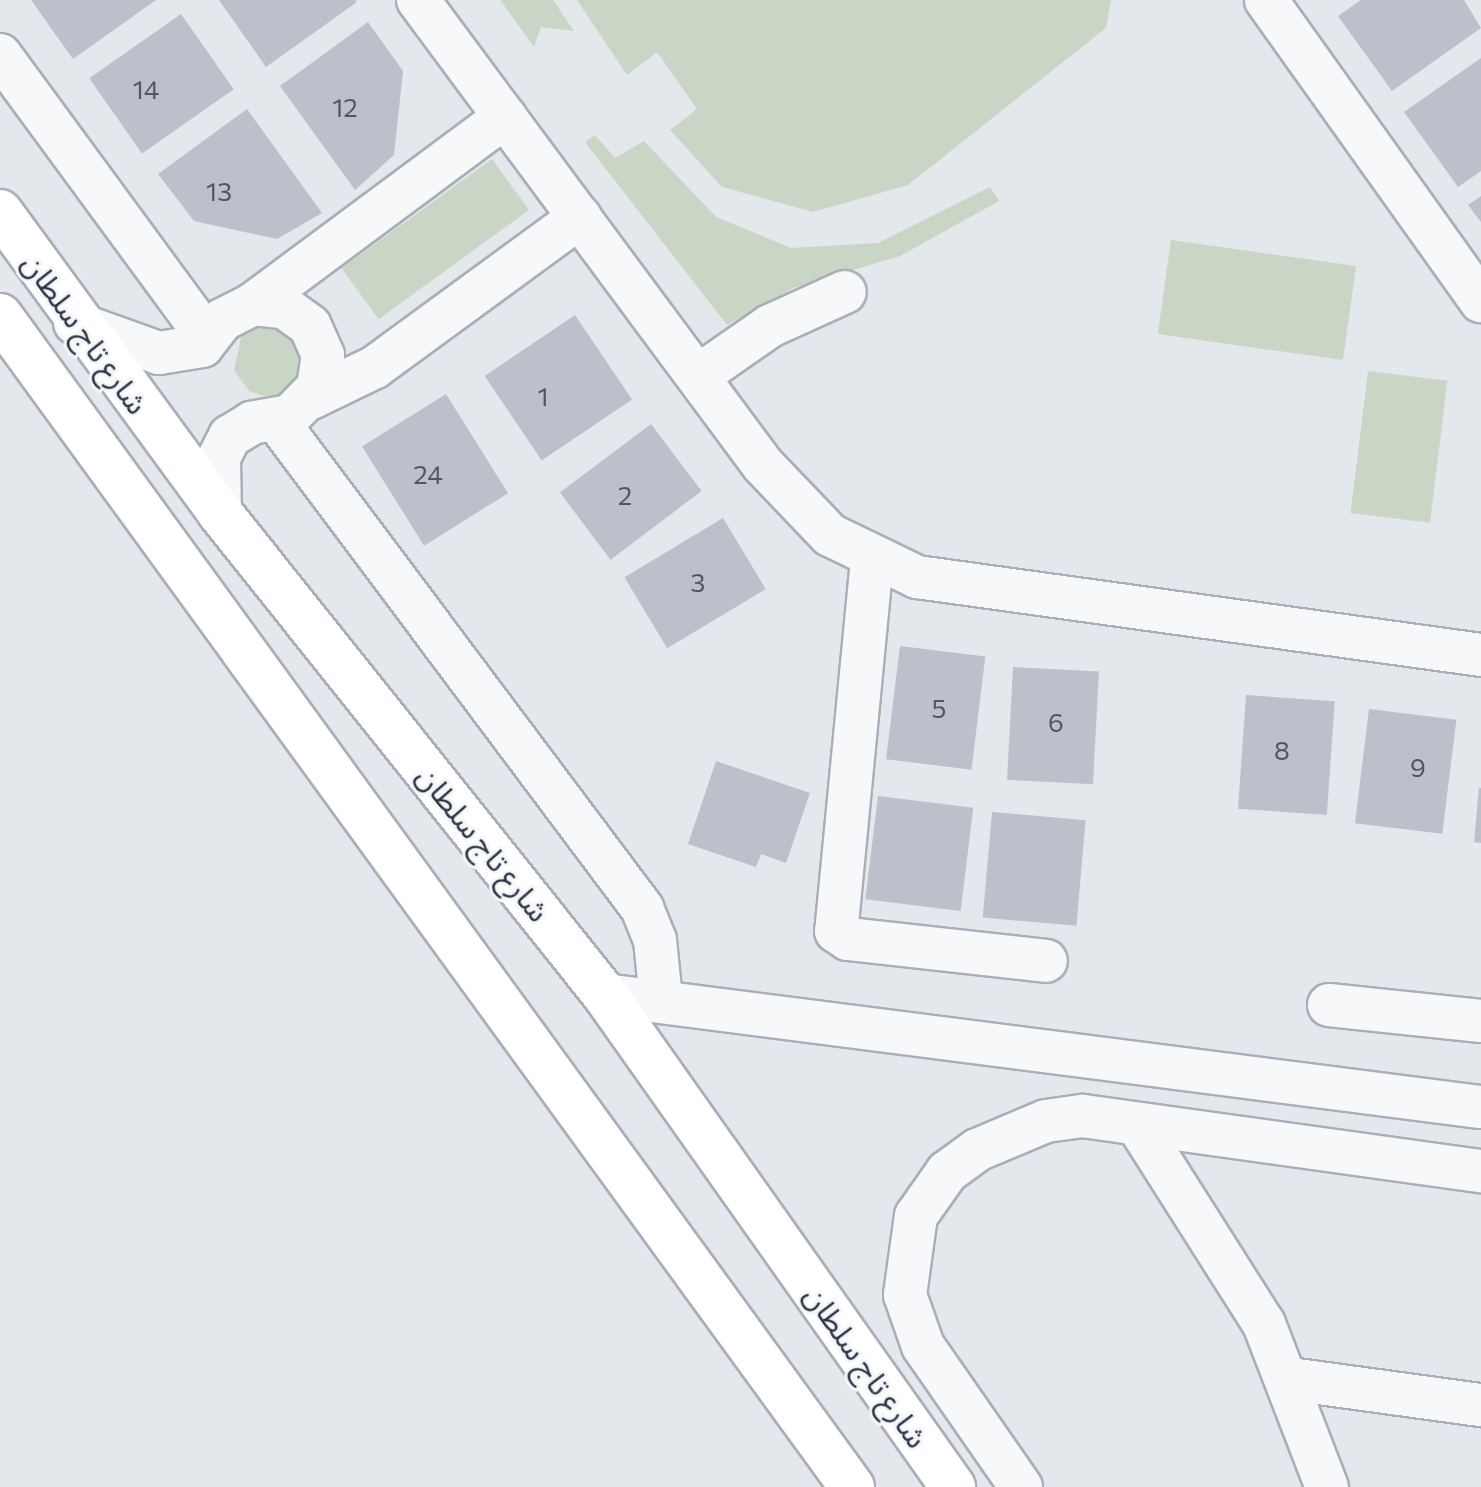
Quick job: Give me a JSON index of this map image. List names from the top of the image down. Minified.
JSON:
{"streets":{"main road":["شارع تاج سلطان"]},"house_numbers":["14","12","13","1","24","2","3","5","6","8","9"]}
